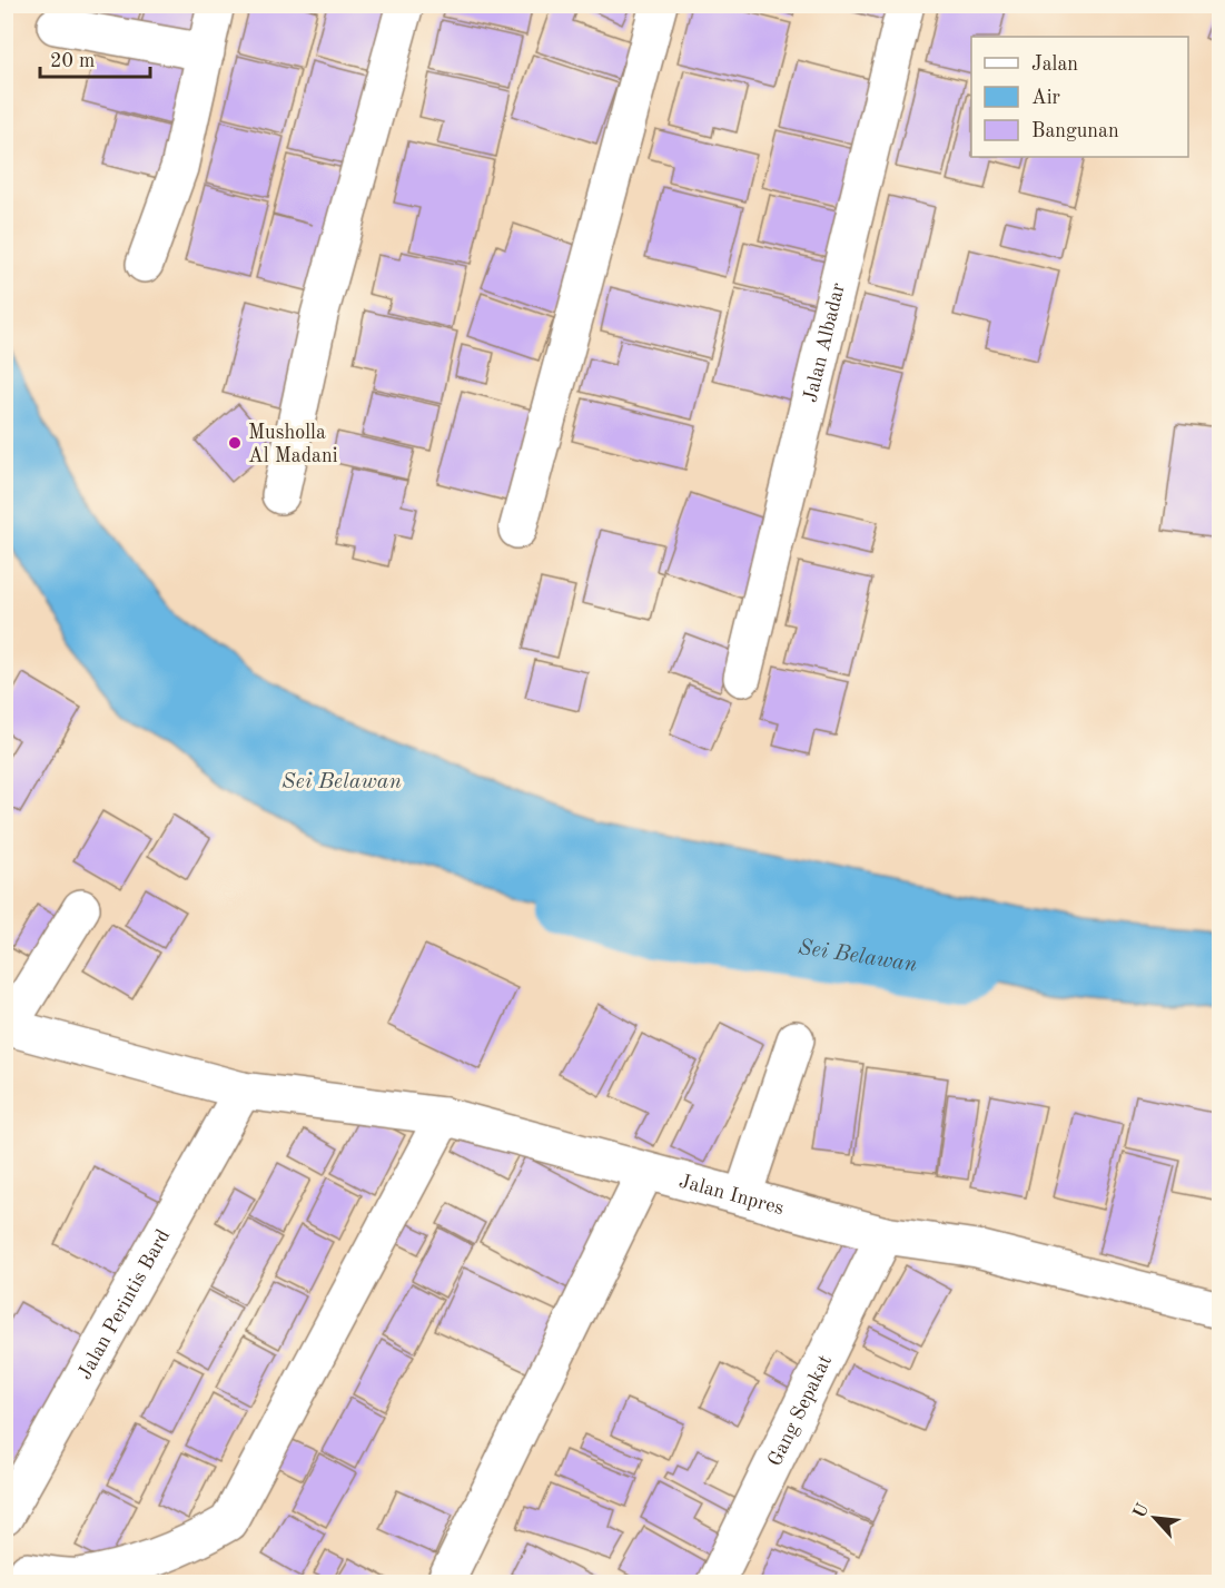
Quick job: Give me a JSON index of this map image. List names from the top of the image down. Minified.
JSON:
{"streets":{"street":["Jalan Albadar","Jalan Inpres","Jalan Perintis Bard","Gang Sepakat"]},"crossings":[["Jalan Inpres","Jalan Perintis Bard"],["Jalan Inpres","Gang Sepakat"]],"water":["Sei Belawan"],"places":["Musholla Al Madani"],"legend":["Jalan","Air","Bangunan"],"scale_bar":"20 m","north":"top left"}
